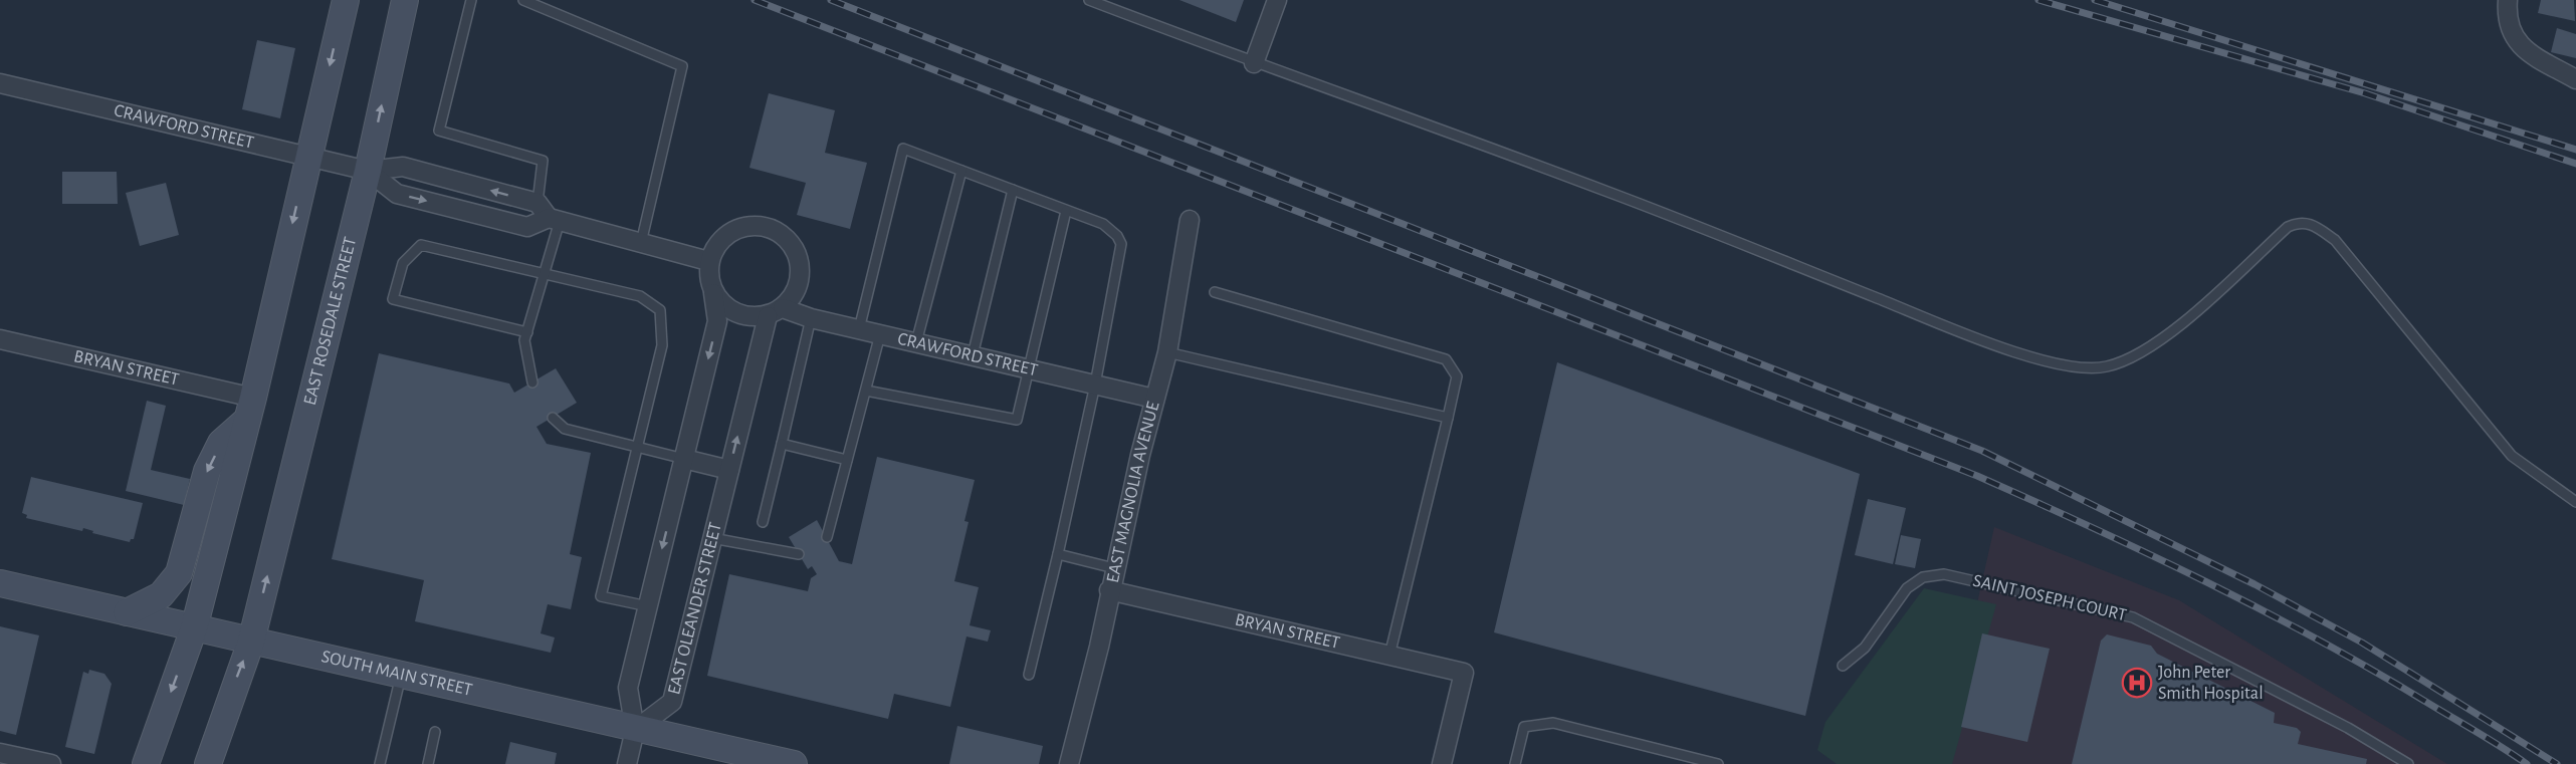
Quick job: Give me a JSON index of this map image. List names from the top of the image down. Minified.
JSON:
{"streets":{"main road":["EAST ROSEDALE STREET","SOUTH MAIN STREET"],"street":["CRAWFORD STREET","BRYAN STREET","EAST MAGNOLIA AVENUE","EAST OLEANDER STREET"],"lane":["SAINT JOSEPH COURT"]},"crossings":[["CRAWFORD STREET","EAST ROSEDALE STREET"],["CRAWFORD STREET","EAST MAGNOLIA AVENUE"],["CRAWFORD STREET","EAST OLEANDER STREET"],["EAST ROSEDALE STREET","SOUTH MAIN STREET"],["BRYAN STREET","EAST MAGNOLIA AVENUE"],["EAST OLEANDER STREET","SOUTH MAIN STREET"]],"places":{"hospital":["John Peter Smith Hospital"]}}
